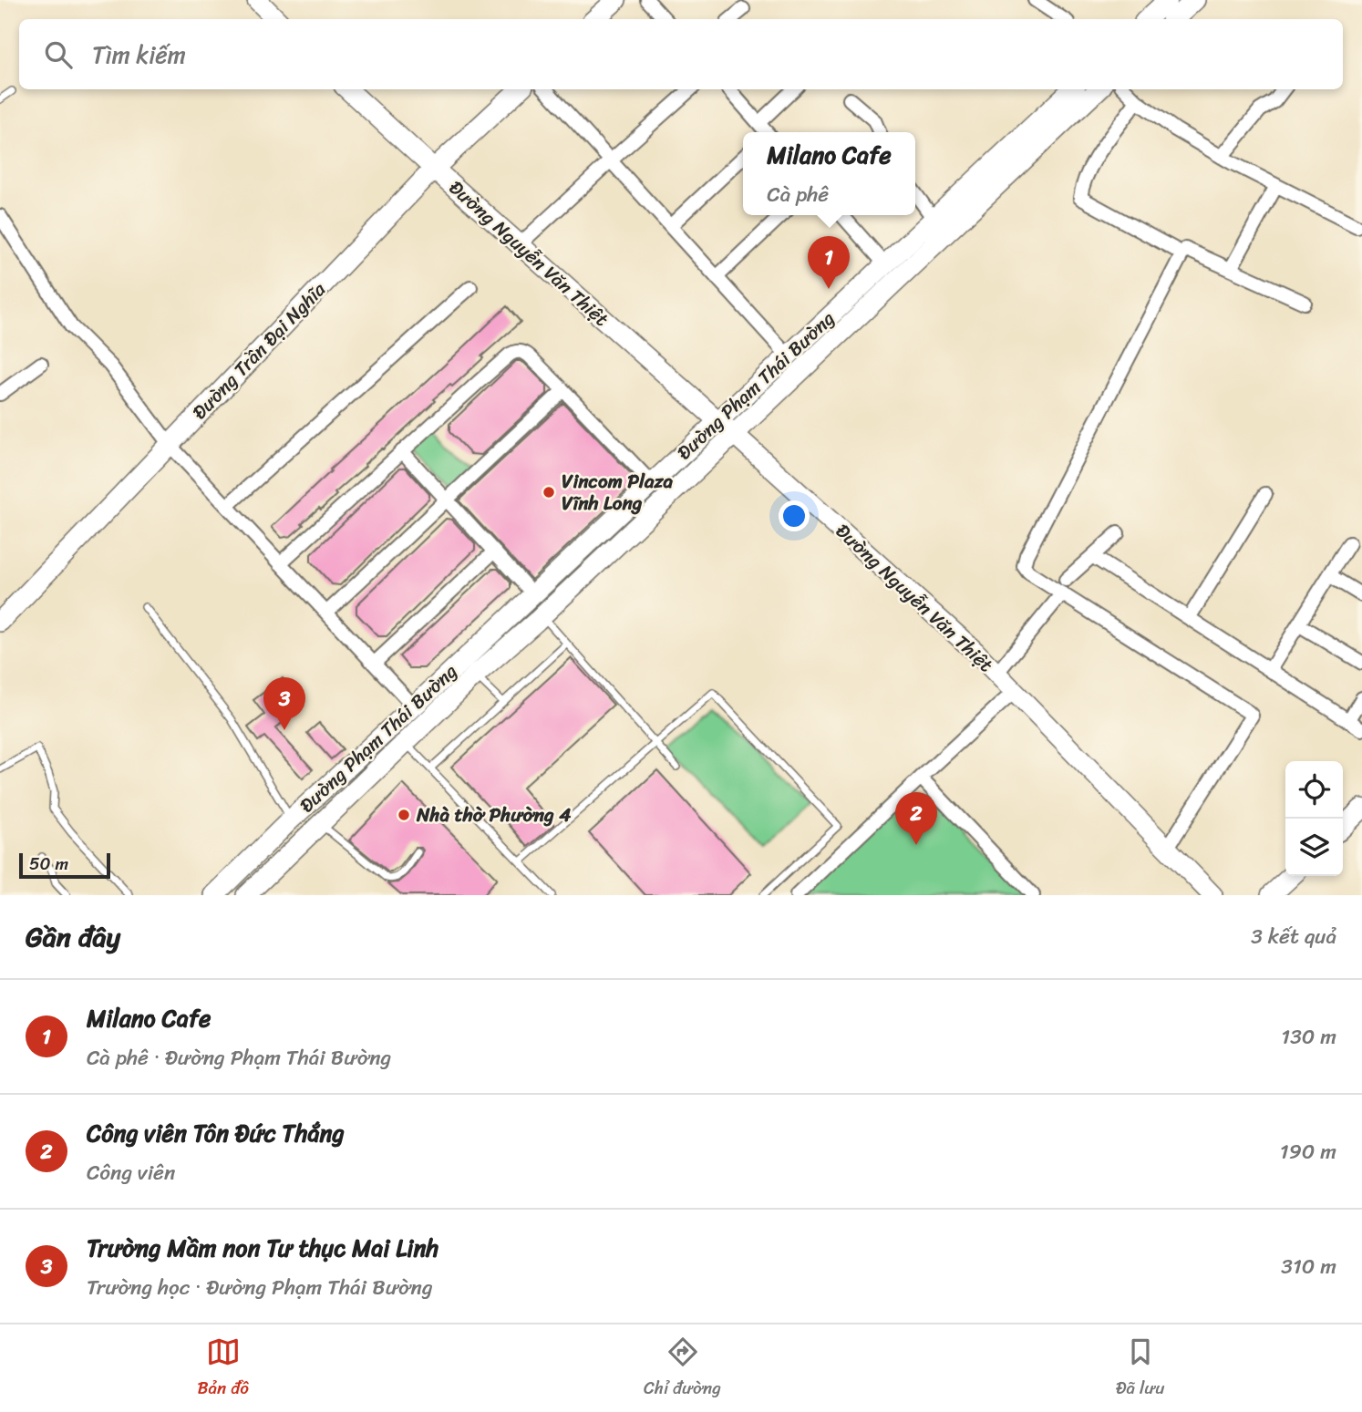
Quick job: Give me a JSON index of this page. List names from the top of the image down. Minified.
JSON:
{"streets":{"main road":["Đường Nguyễn Văn Thiệt","Đường Trần Đại Nghĩa","Đường Phạm Thái Bường"]},"crossings":[["Đường Nguyễn Văn Thiệt","Đường Trần Đại Nghĩa"],["Đường Nguyễn Văn Thiệt","Đường Phạm Thái Bường"]],"places":["Vincom Plaza Vĩnh Long","Nhà thờ Phường 4"],"scale_bar":"50 m","page":{"search":"Tìm kiếm","popup":["Milano Cafe","Cà phê"],"pins":["1","3","2"],"scale":"50 m","heading":["Gần đây","3 kết quả"],"list":[{"mark":"1","name":"Milano Cafe","note":"Cà phê · Đường Phạm Thái Bường","value":"130 m"},{"mark":"2","name":"Công viên Tôn Đức Thắng","note":"Công viên","value":"190 m"},{"mark":"3","name":"Trường Mầm non Tư thục Mai Linh","note":"Trường học · Đường Phạm Thái Bường","value":"310 m"}],"nav":["Bản đồ","Chỉ đường","Đã lưu"]}}
